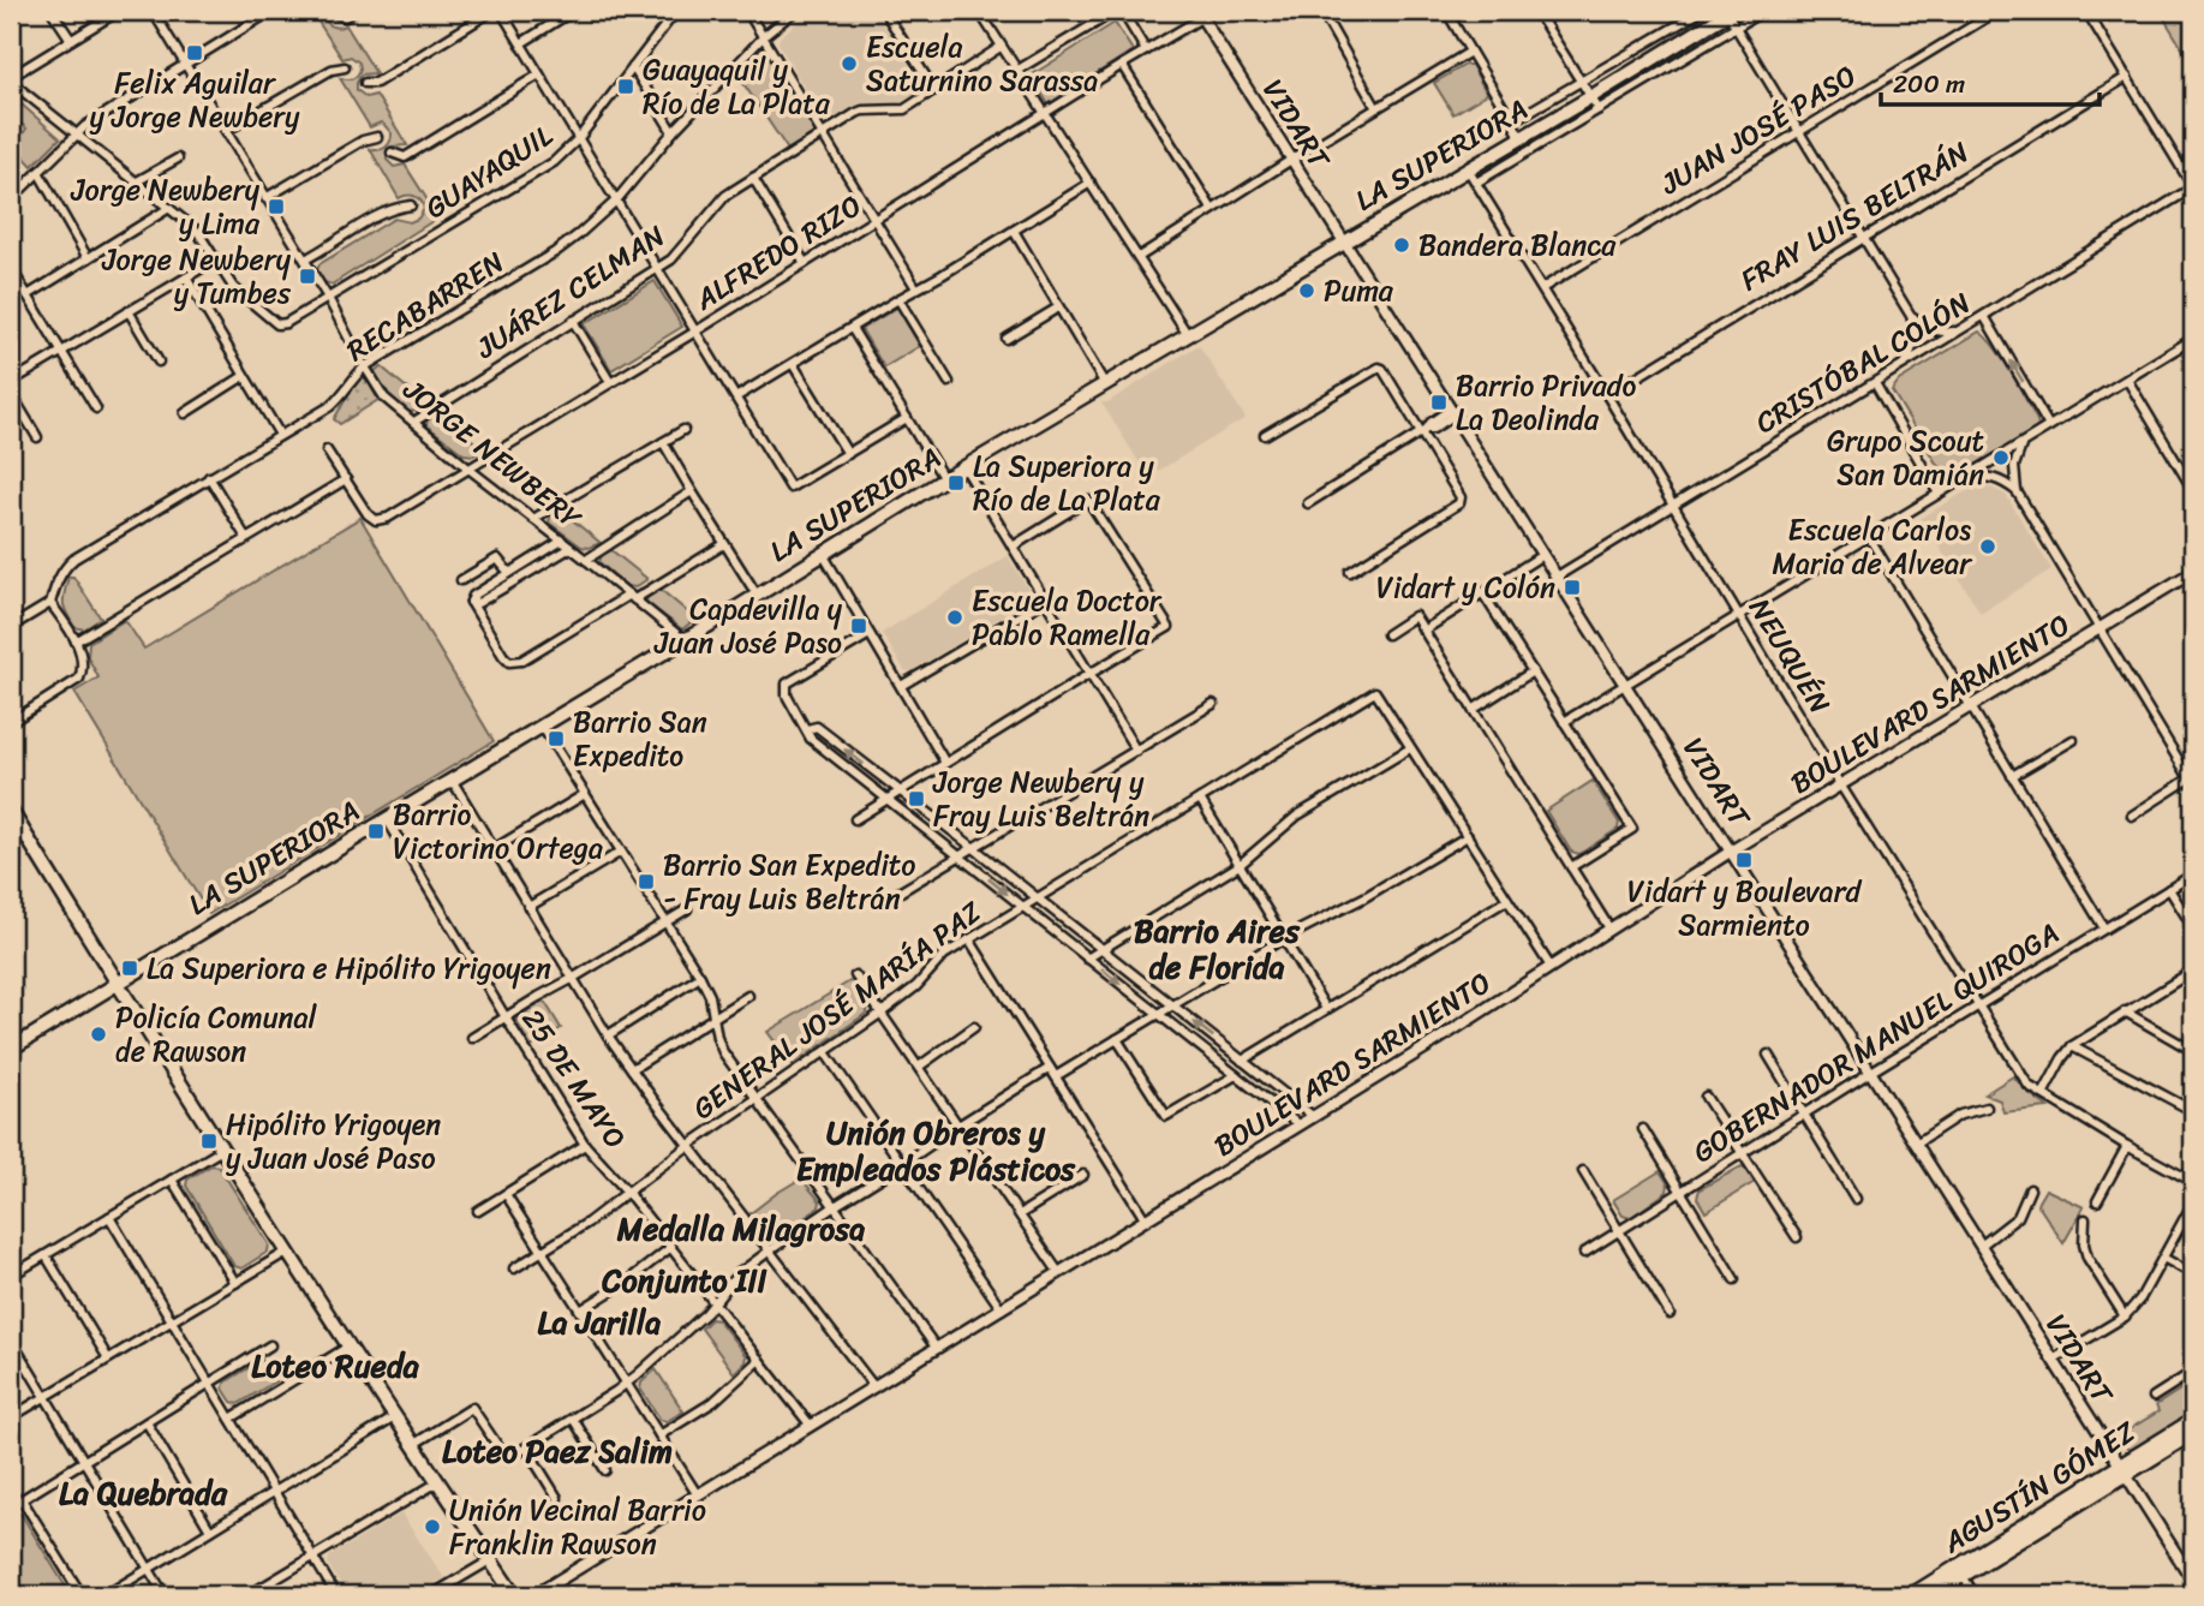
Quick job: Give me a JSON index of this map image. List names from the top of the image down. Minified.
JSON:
{"streets":{"main road":["LA SUPERIORA","AGUSTÍN GÓMEZ"],"street":["VIDART","JUAN JOSÉ PASO","GUAYAQUIL","FRAY LUIS BELTRÁN","ALFREDO RIZO","JUÁREZ CELMAN","RECABARREN","CRISTÓBAL COLÓN","JORGE NEWBERY","NEUQUÉN","BOULEVARD SARMIENTO","GENERAL JOSÉ MARÍA PAZ","GOBERNADOR MANUEL QUIROGA","25 DE MAYO"]},"crossings":[["VIDART","LA SUPERIORA"],["VIDART","ALFREDO RIZO"],["VIDART","CRISTÓBAL COLÓN"],["VIDART","BOULEVARD SARMIENTO"],["VIDART","GOBERNADOR MANUEL QUIROGA"],["VIDART","AGUSTÍN GÓMEZ"],["JUAN JOSÉ PASO","NEUQUÉN"],["LA SUPERIORA","JORGE NEWBERY"],["LA SUPERIORA","NEUQUÉN"],["LA SUPERIORA","25 DE MAYO"],["GUAYAQUIL","JORGE NEWBERY"],["FRAY LUIS BELTRÁN","NEUQUÉN"],["ALFREDO RIZO","JORGE NEWBERY"],["JUÁREZ CELMAN","JORGE NEWBERY"],["RECABARREN","JORGE NEWBERY"],["CRISTÓBAL COLÓN","NEUQUÉN"],["NEUQUÉN","BOULEVARD SARMIENTO"],["NEUQUÉN","GOBERNADOR MANUEL QUIROGA"],["BOULEVARD SARMIENTO","25 DE MAYO"],["GENERAL JOSÉ MARÍA PAZ","25 DE MAYO"]],"districts":["Barrio Aires de Florida","Unión Obreros y Empleados Plásticos","Medalla Milagrosa","Conjunto III","La Jarilla","Loteo Rueda","Loteo Paez Salim","La Quebrada"],"places":{"transit":["Felix Aguilar y Jorge Newbery","Guayaquil y Río de La Plata","Jorge Newbery y Lima","Jorge Newbery y Tumbes","Barrio Privado La Deolinda","La Superiora y Río de La Plata","Vidart y Colón","Capdevilla y Juan José Paso","Barrio San Expedito","Jorge Newbery y Fray Luis Beltrán","Barrio Victorino Ortega","Vidart y Boulevard Sarmiento","Barrio San Expedito - Fray Luis Beltrán","La Superiora e Hipólito Yrigoyen","Hipólito Yrigoyen y Juan José Paso"],"other":["Escuela Saturnino Sarassa","Bandera Blanca","Puma","Grupo Scout San Damián","Escuela Carlos Maria de Alvear","Escuela Doctor Pablo Ramella","Policía Comunal de Rawson","Unión Vecinal Barrio Franklin Rawson"]},"scale_bar":"200 m"}
